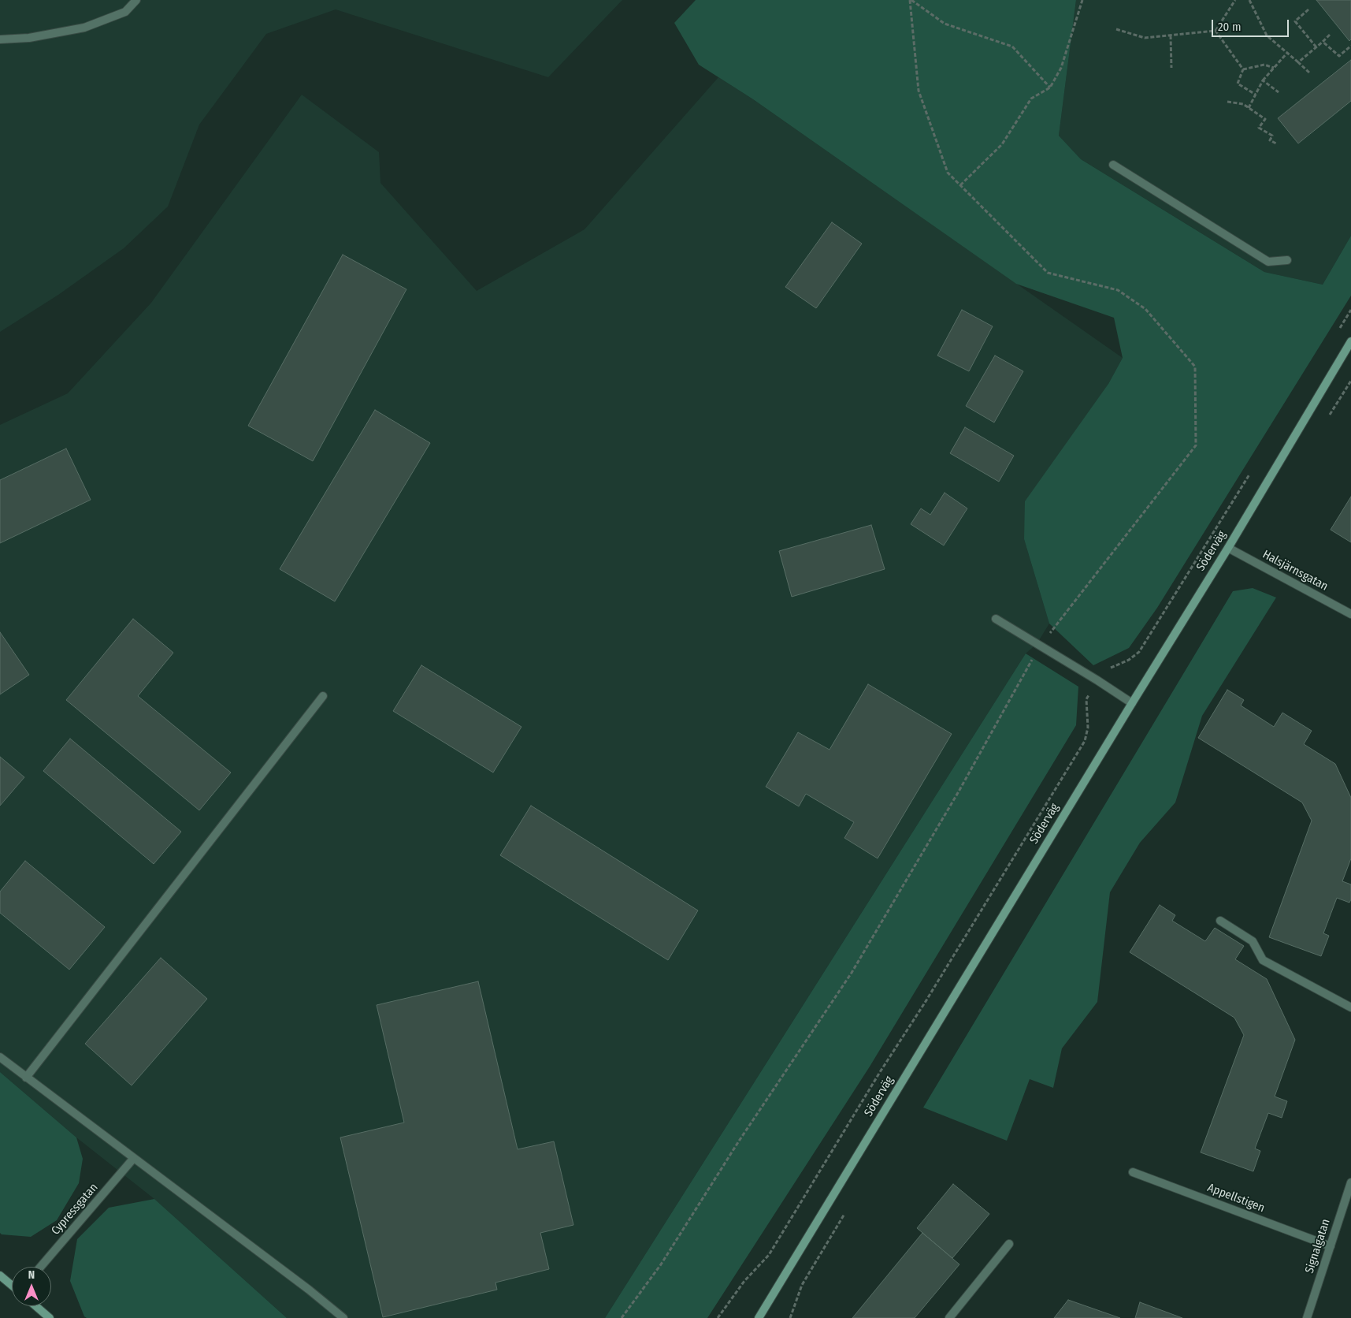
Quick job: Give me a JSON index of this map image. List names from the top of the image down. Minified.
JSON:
{"streets":{"main road":["Söderväg"],"street":["Halsjärnsgatan","Appellstigen","Cypressgatan","Signalgatan"]},"crossings":[["Söderväg","Halsjärnsgatan"],["Appellstigen","Signalgatan"]],"scale_bar":"20 m","north":"top"}
